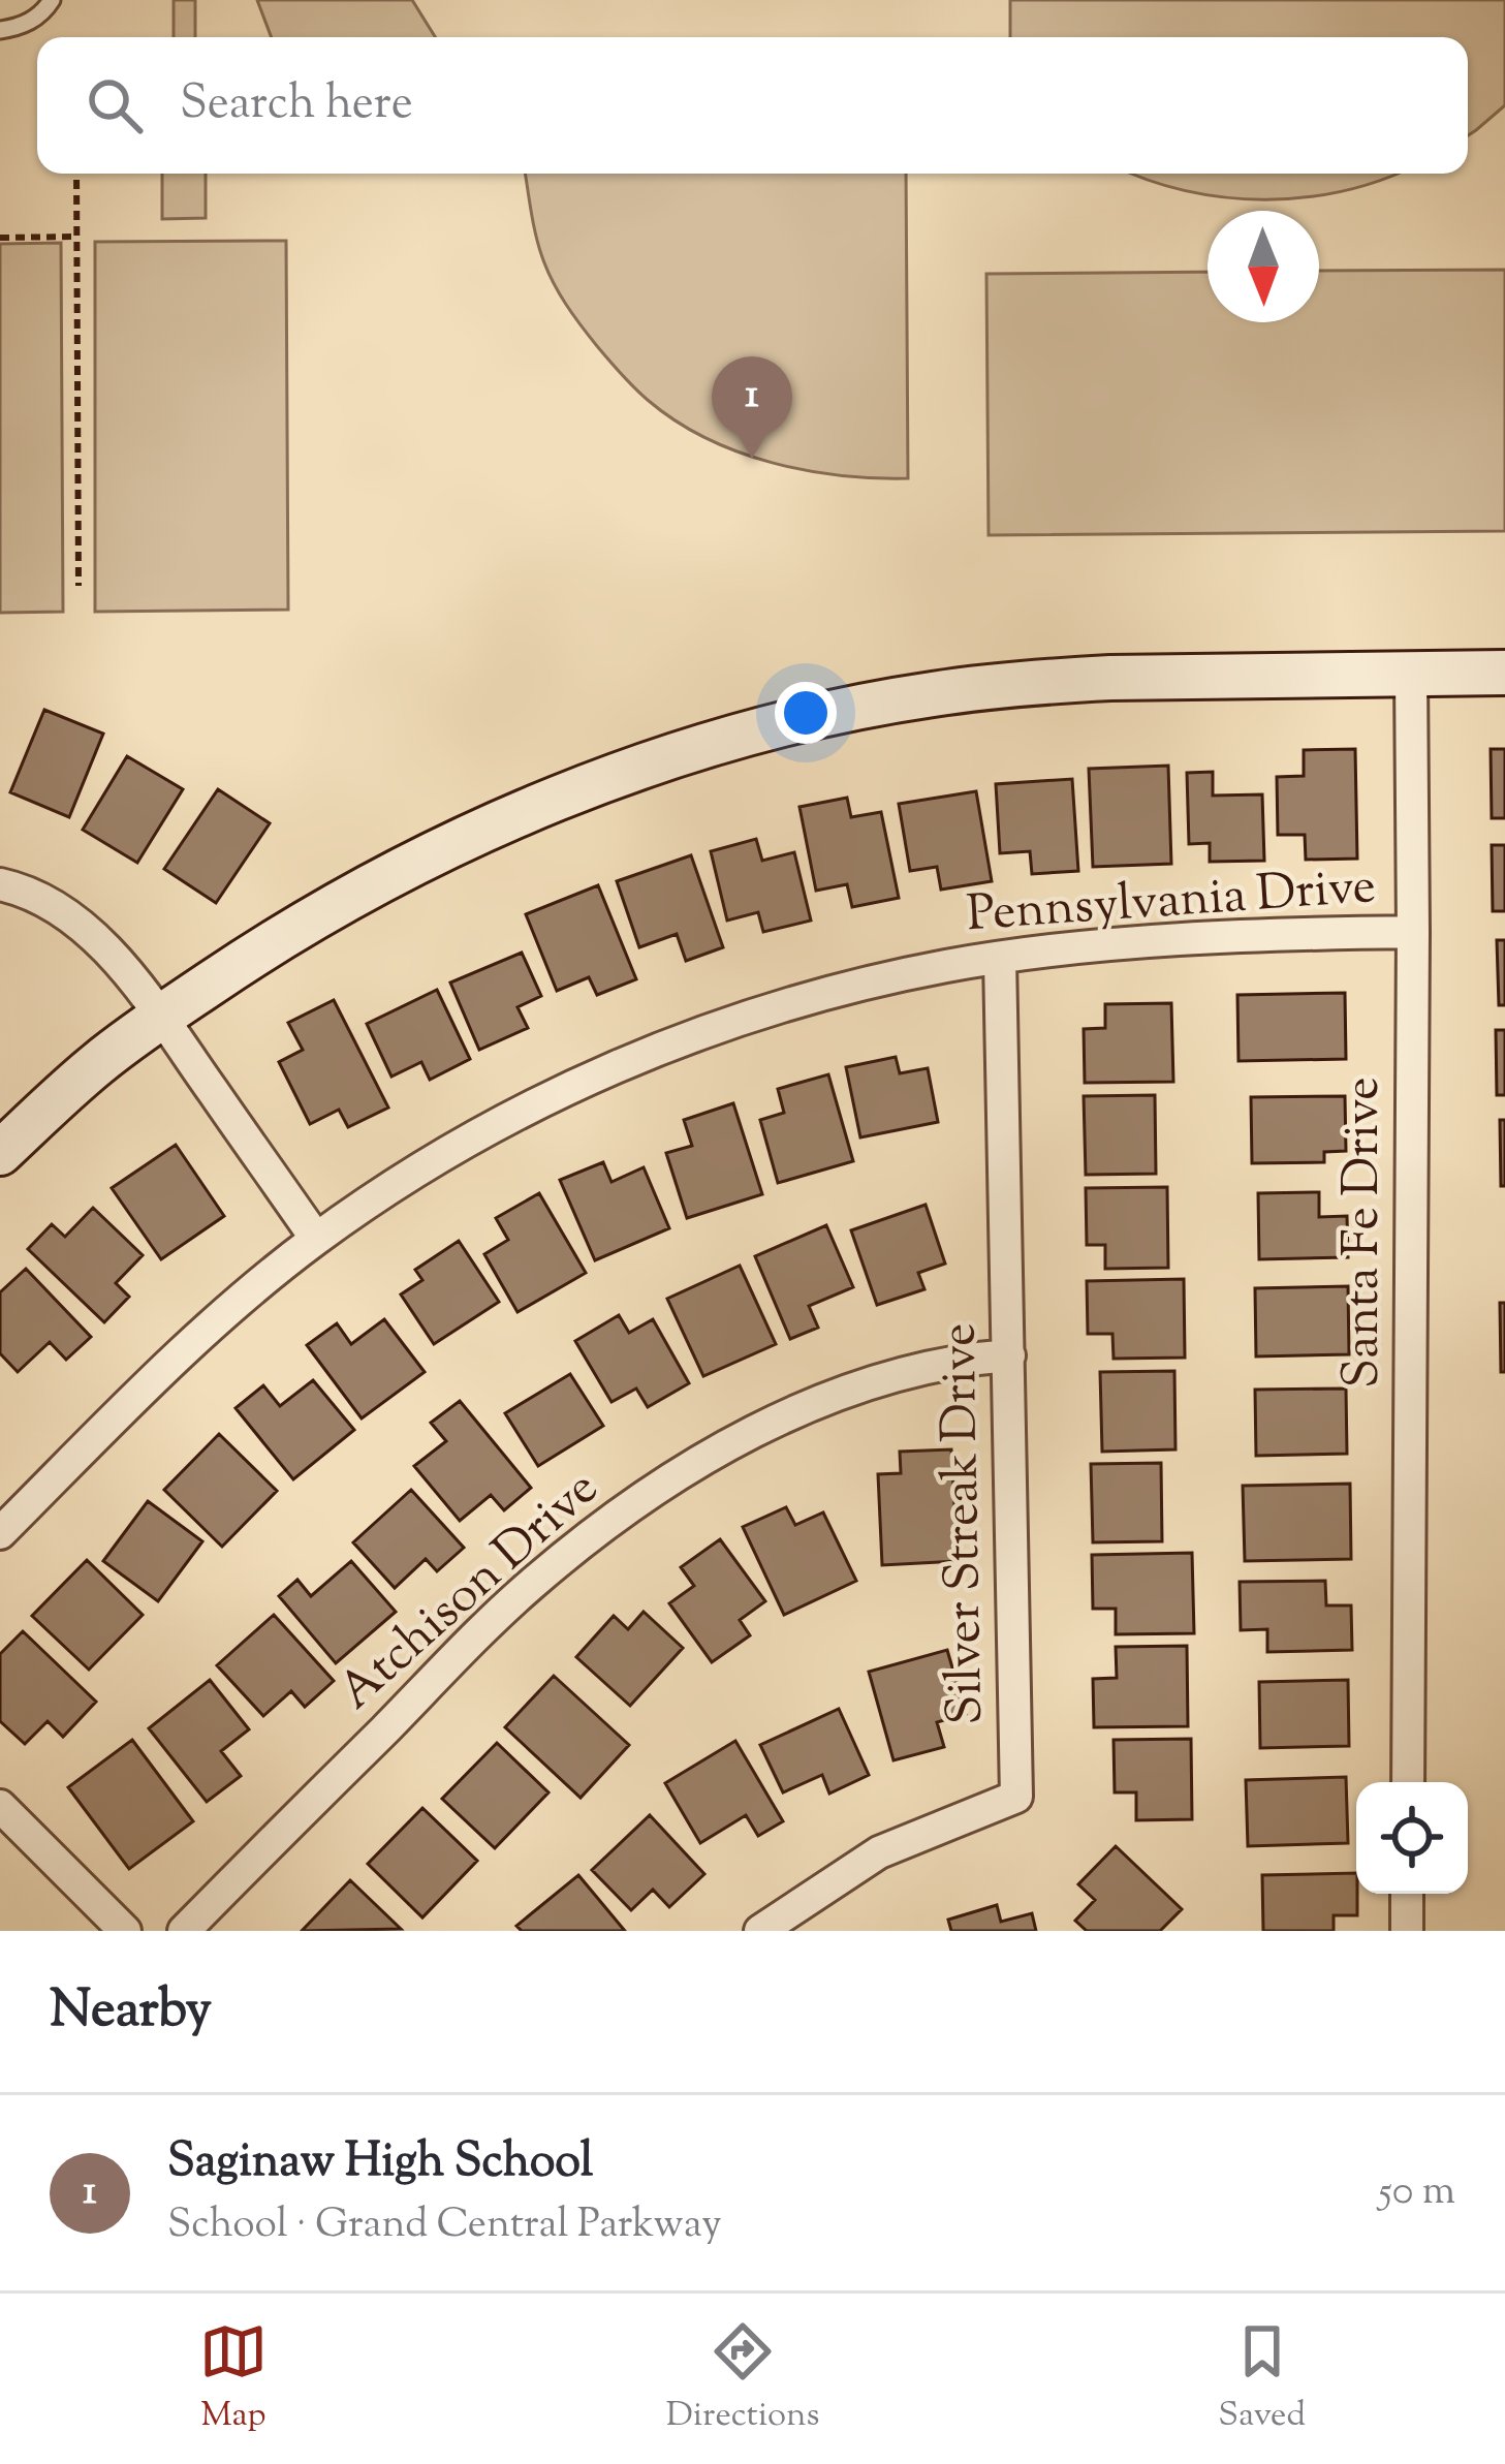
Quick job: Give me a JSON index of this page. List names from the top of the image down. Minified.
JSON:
{"streets":{"street":["Pennsylvania Drive","Santa Fe Drive","Silver Streak Drive","Atchison Drive"]},"crossings":[["Pennsylvania Drive","Santa Fe Drive"],["Pennsylvania Drive","Silver Streak Drive"],["Silver Streak Drive","Atchison Drive"]],"north":"bottom","page":{"search":"Search here","pins":"1","heading":"Nearby","list":[{"mark":"1","name":"Saginaw High School","note":"School · Grand Central Parkway","value":"50 m"}],"nav":["Map","Directions","Saved"]}}
